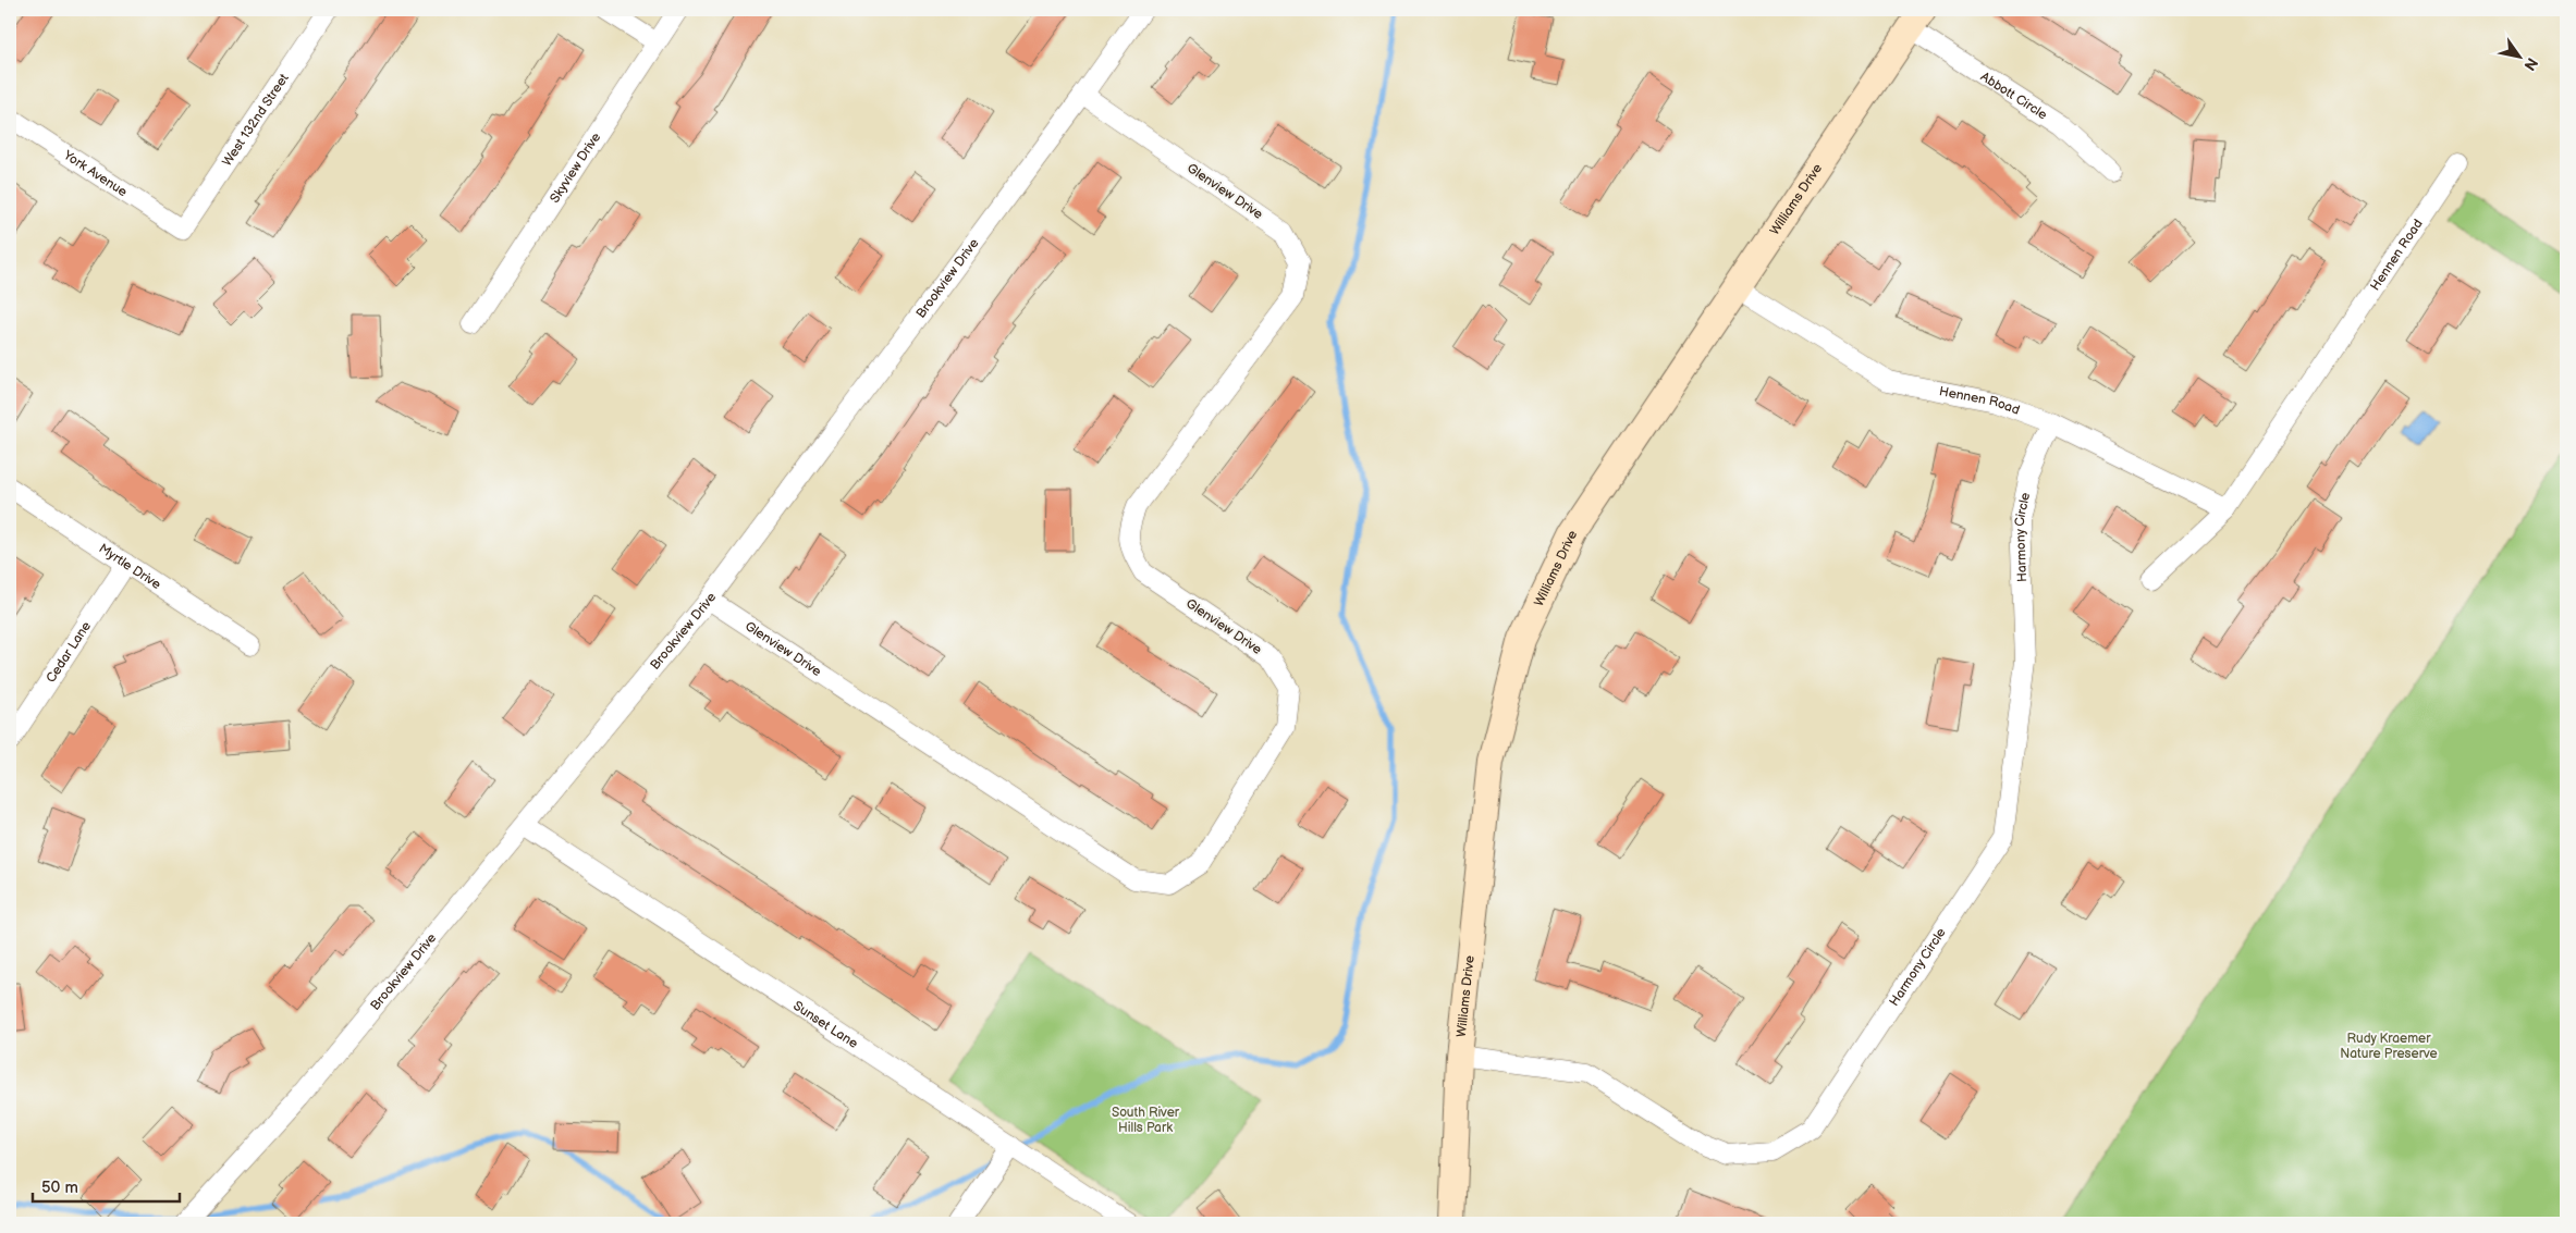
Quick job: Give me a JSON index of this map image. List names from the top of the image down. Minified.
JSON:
{"streets":{"main road":["Williams Drive"],"street":["Abbott Circle","West 132nd Street","Skyview Drive","York Avenue","Glenview Drive","Hennen Road","Brookview Drive","Harmony Circle","Myrtle Drive","Cedar Lane","Sunset Lane"]},"crossings":[["Abbott Circle","Williams Drive"],["West 132nd Street","York Avenue"],["Glenview Drive","Brookview Drive"],["Williams Drive","Hennen Road"],["Williams Drive","Harmony Circle"],["Hennen Road","Harmony Circle"],["Brookview Drive","Sunset Lane"],["Myrtle Drive","Cedar Lane"]],"parks":["Rudy Kraemer Nature Preserve","South River Hills Park"],"scale_bar":"50 m","north":"bottom right"}
